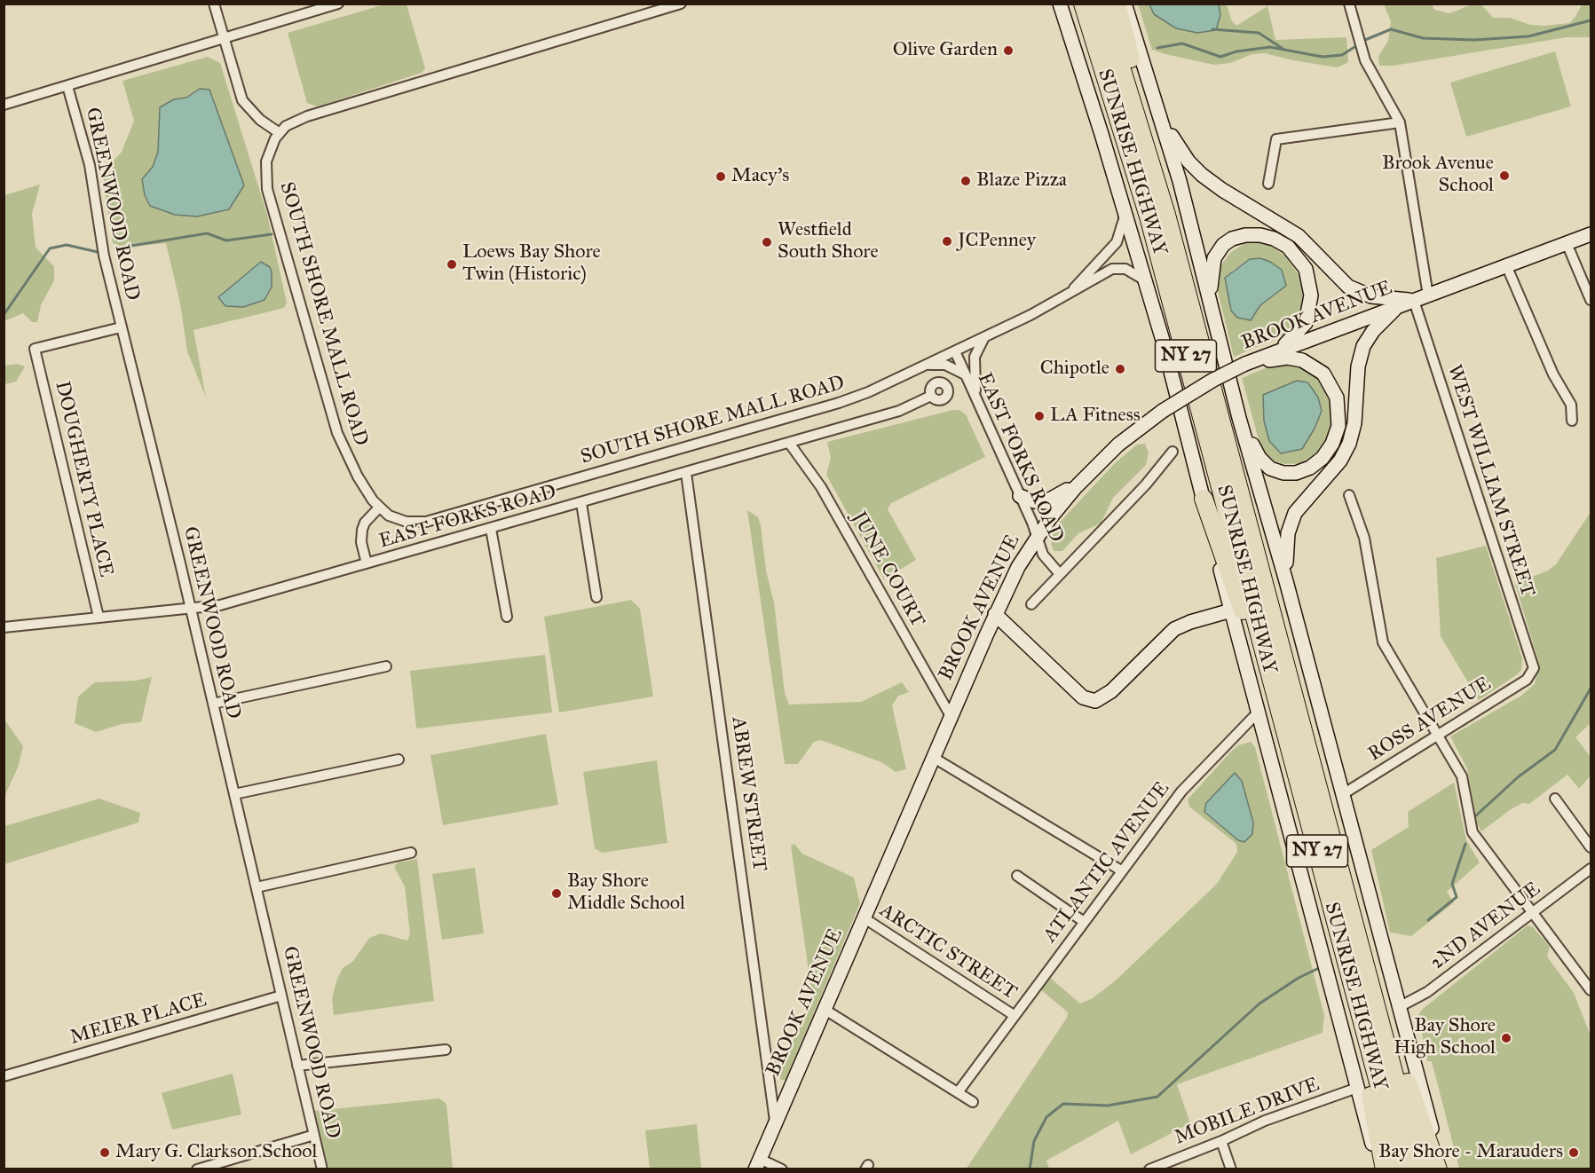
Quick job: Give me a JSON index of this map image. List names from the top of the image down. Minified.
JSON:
{"streets":{"highway":["SUNRISE HIGHWAY","NY 27"],"main road":["BROOK AVENUE"],"street":["GREENWOOD ROAD","SOUTH SHORE MALL ROAD","EAST FORKS ROAD","DOUGHERTY PLACE","WEST WILLIAM STREET","JUNE COURT","ROSS AVENUE","ABREW STREET","ATLANTIC AVENUE","2ND AVENUE","ARCTIC STREET","MEIER PLACE","MOBILE DRIVE"]},"crossings":[["SUNRISE HIGHWAY","SOUTH SHORE MALL ROAD"],["SUNRISE HIGHWAY","ROSS AVENUE"],["SUNRISE HIGHWAY","ATLANTIC AVENUE"],["SUNRISE HIGHWAY","2ND AVENUE"],["SUNRISE HIGHWAY","MOBILE DRIVE"],["GREENWOOD ROAD","EAST FORKS ROAD"],["GREENWOOD ROAD","DOUGHERTY PLACE"],["GREENWOOD ROAD","MEIER PLACE"],["SOUTH SHORE MALL ROAD","EAST FORKS ROAD"],["BROOK AVENUE","EAST FORKS ROAD"],["BROOK AVENUE","WEST WILLIAM STREET"],["BROOK AVENUE","JUNE COURT"],["BROOK AVENUE","ABREW STREET"],["BROOK AVENUE","ARCTIC STREET"],["EAST FORKS ROAD","DOUGHERTY PLACE"],["EAST FORKS ROAD","JUNE COURT"],["EAST FORKS ROAD","ABREW STREET"],["WEST WILLIAM STREET","ROSS AVENUE"],["ATLANTIC AVENUE","ARCTIC STREET"]],"places":["Olive Garden","Brook Avenue School","Macy's","Blaze Pizza","JCPenney","Westfield South Shore","Loews Bay Shore Twin (Historic)","Chipotle","LA Fitness","Bay Shore Middle School","Bay Shore High School","Mary G. Clarkson School","Bay Shore - Marauders"]}
